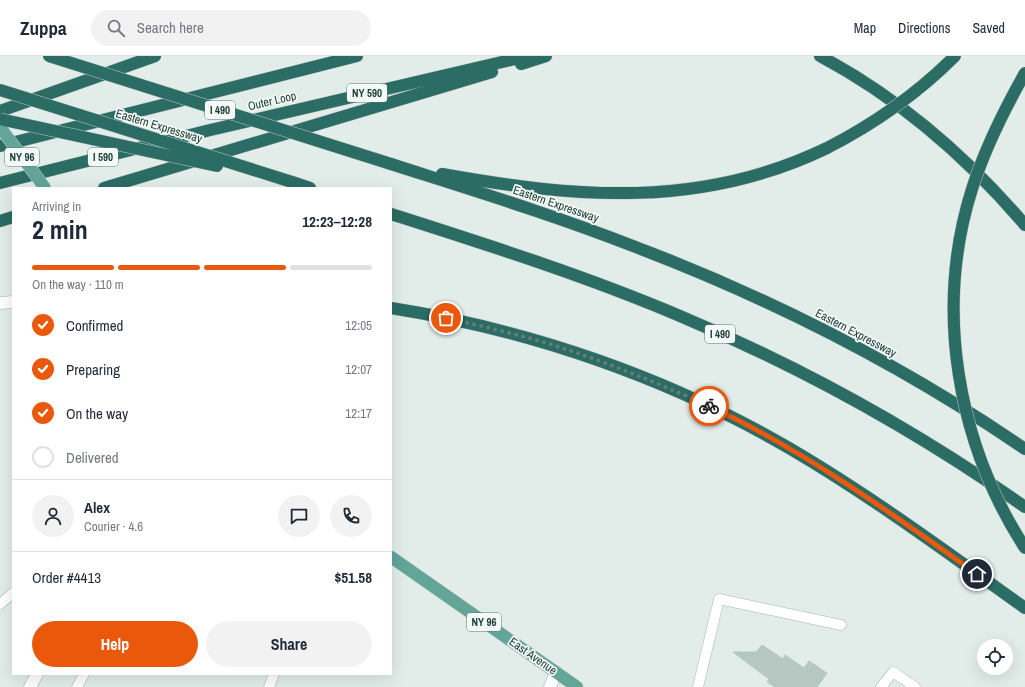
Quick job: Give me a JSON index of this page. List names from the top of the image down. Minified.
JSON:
{"streets":{"highway":["NY 590","Outer Loop","I 490","Eastern Expressway","I 590"],"main road":["NY 96","East Avenue"]},"page":{"header":"Zuppa","search":"Search here","nav":["Map","Directions","Saved"],"heading":["2 min","Arriving in","12:23–12:28"],"panel":["Alex","Courier · 4.6","Order #4413","$51.58"],"bar":"On the way · 110 m","list":[["Confirmed","12:05"],["Preparing","12:07"],["On the way","12:17"],"Delivered"],"buttons":["Help","Share"]}}
